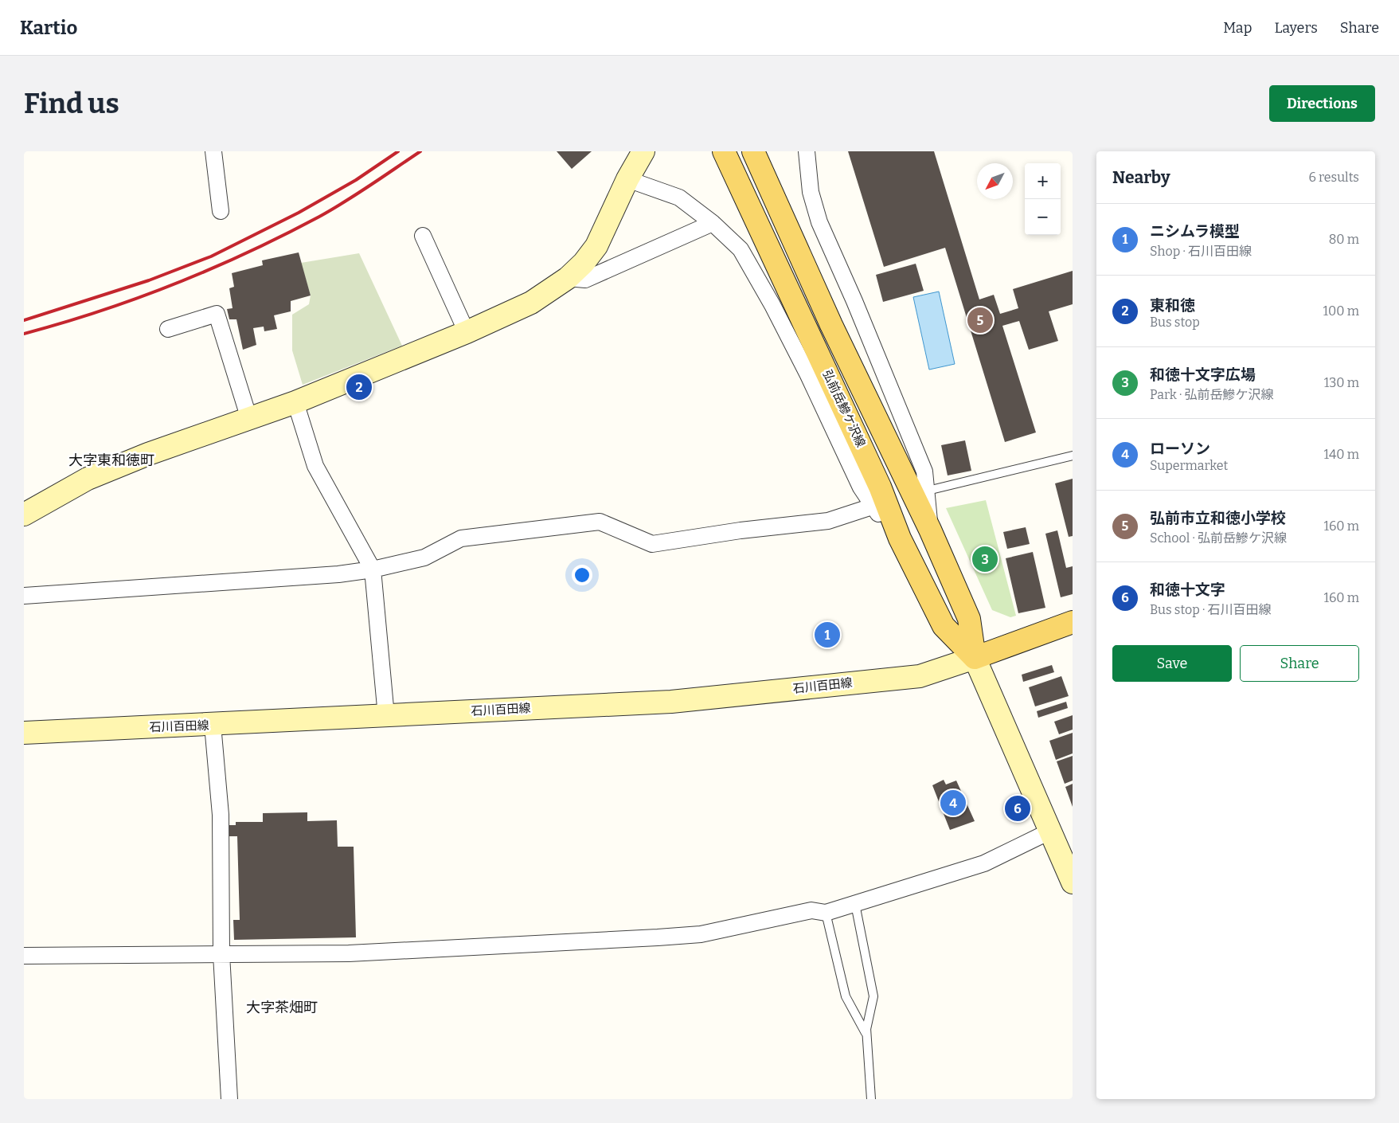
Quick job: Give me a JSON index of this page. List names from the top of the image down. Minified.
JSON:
{"streets":{"main road":["弘前岳鰺ケ沢線"],"street":["石川百田線"]},"crossings":[["弘前岳鰺ケ沢線","石川百田線"]],"districts":["大字東和徳町","大字茶畑町"],"north":"bottom left","page":{"header":"Kartio","nav":["Map","Layers","Share"],"buttons":["Directions",["Save","Share"]],"title":"Find us","heading":["Nearby","6 results"],"map_buttons":["+","−"],"list":[{"mark":"1","name":"ニシムラ模型","note":"Shop · 石川百田線","value":"80 m"},{"mark":"2","name":"東和徳","note":"Bus stop","value":"100 m"},{"mark":"3","name":"和徳十文字広場","note":"Park · 弘前岳鰺ケ沢線","value":"130 m"},{"mark":"4","name":"ローソン","note":"Supermarket","value":"140 m"},{"mark":"5","name":"弘前市立和徳小学校","note":"School · 弘前岳鰺ケ沢線","value":"160 m"},{"mark":"6","name":"和徳十文字","note":"Bus stop · 石川百田線","value":"160 m"}],"pins":["5","2","3","1","4","6"]}}
